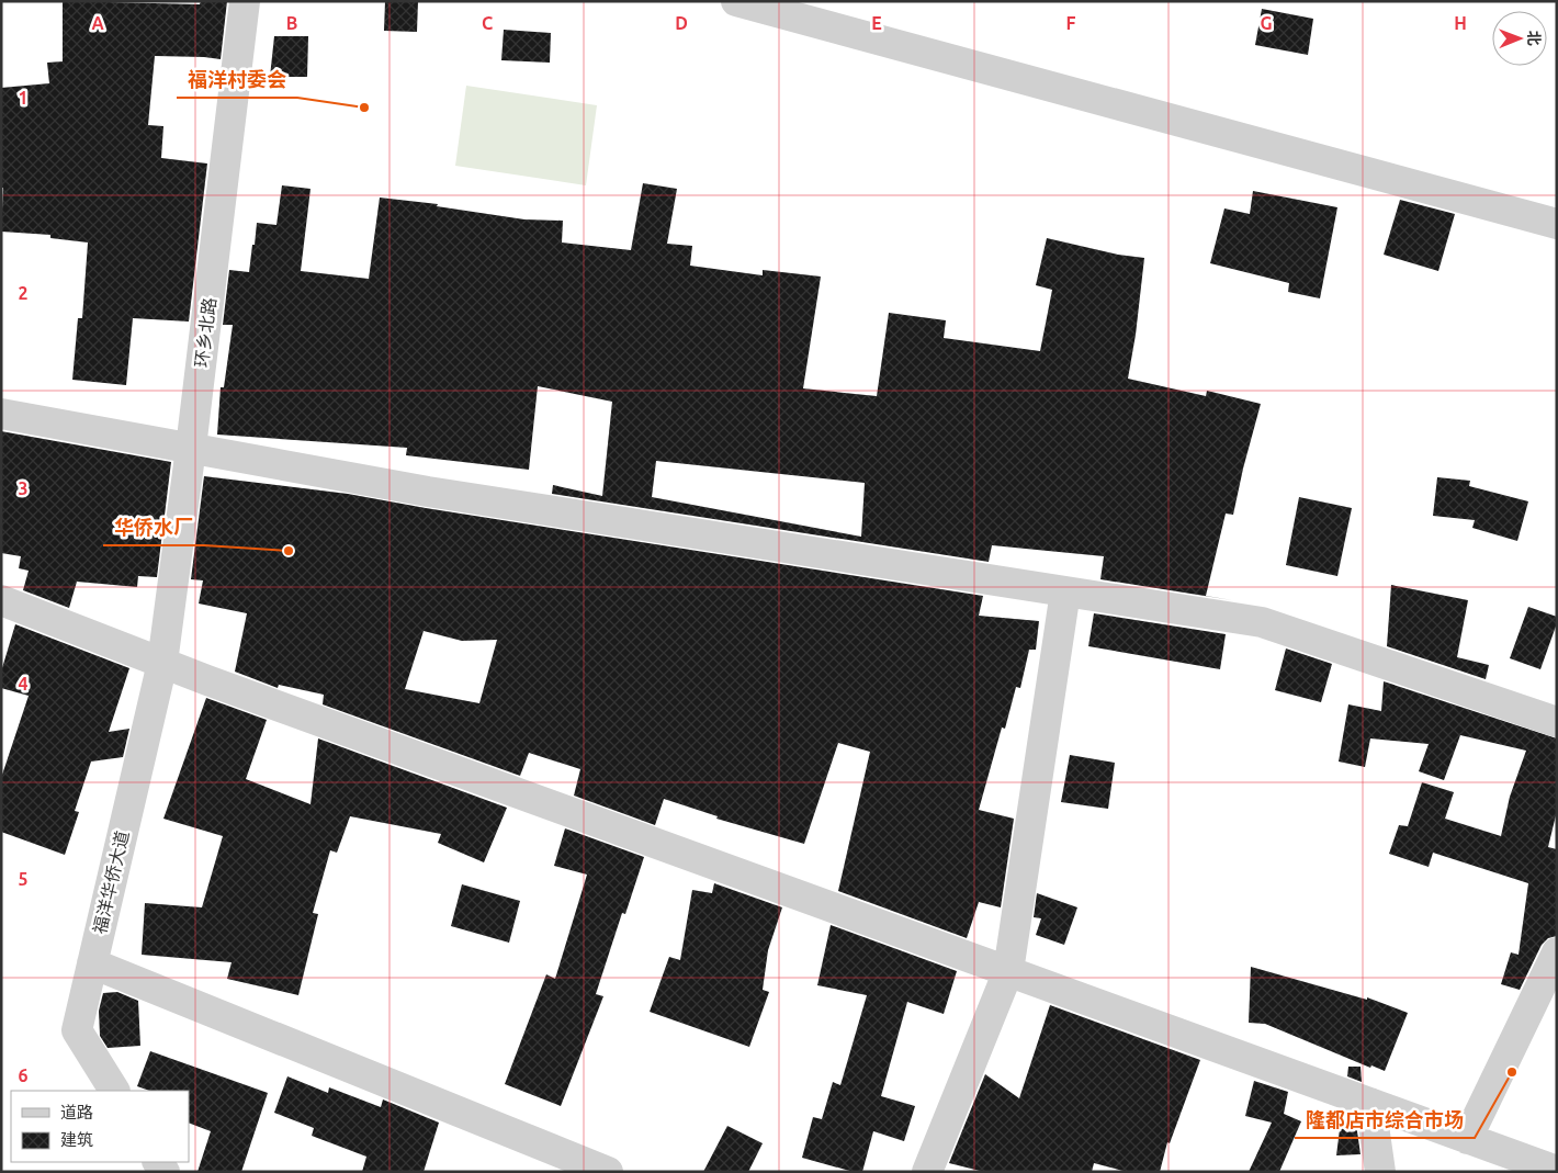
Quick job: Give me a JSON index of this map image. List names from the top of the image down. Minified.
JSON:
{"streets":{"street":["环乡北路","福洋华侨大道"]},"crossings":[["环乡北路","福洋华侨大道"]],"places":["福洋村委会","华侨水厂","隆都店市综合市场"],"legend":["道路","建筑"],"north":"right","grid":{"columns":["A","B","C","D","E","F","G","H"],"rows":["1","2","3","4","5","6"]}}
